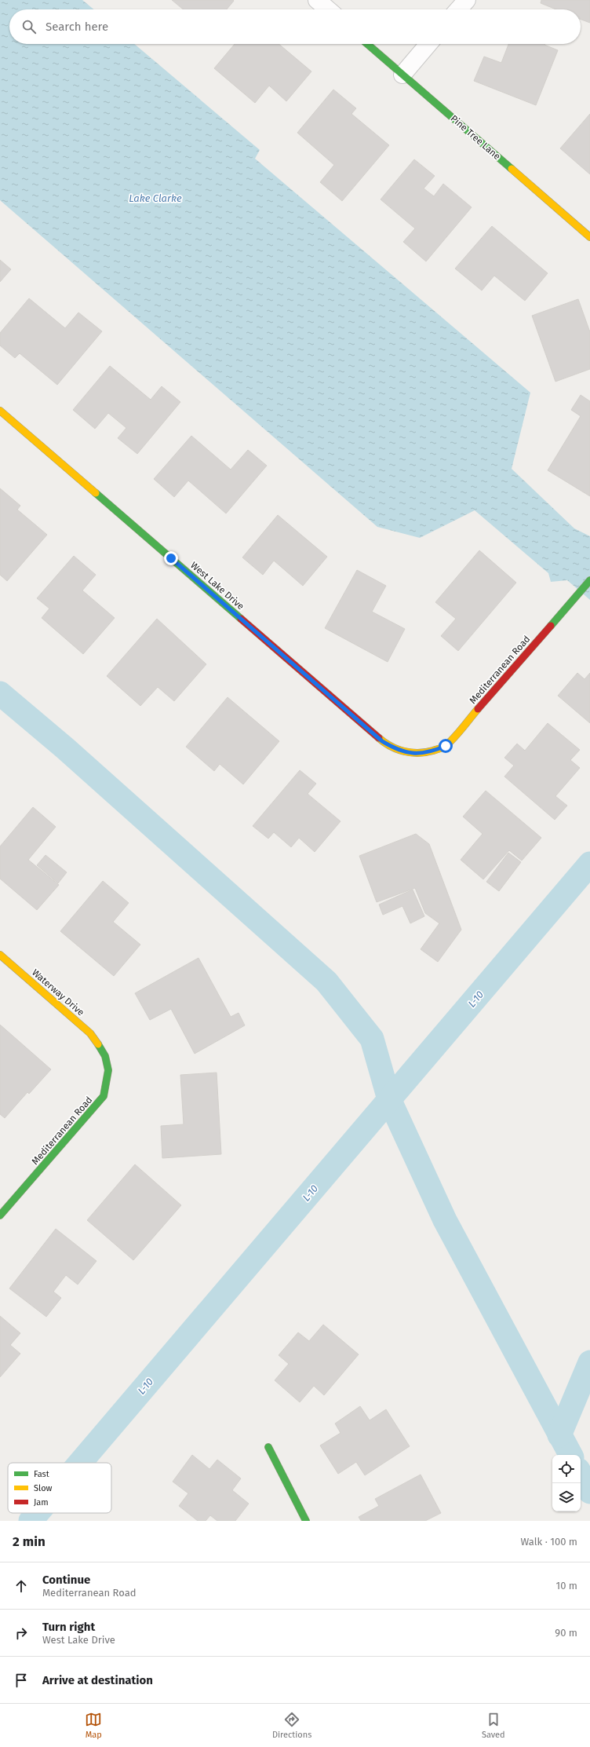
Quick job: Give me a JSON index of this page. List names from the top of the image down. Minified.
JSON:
{"streets":{"street":["Pine Tree Lane","West Lake Drive","Mediterranean Road","Waterway Drive"]},"crossings":[["West Lake Drive","Mediterranean Road"],["Mediterranean Road","Waterway Drive"]],"water":["Lake Clarke","L-10"],"legend":["Fast","Slow","Jam"],"page":{"search":"Search here","heading":["2 min","Walk · 100 m"],"list":[["Continue","Mediterranean Road","10 m"],["Turn right","West Lake Drive","90 m"],"Arrive at destination"],"nav":["Map","Directions","Saved"]}}
